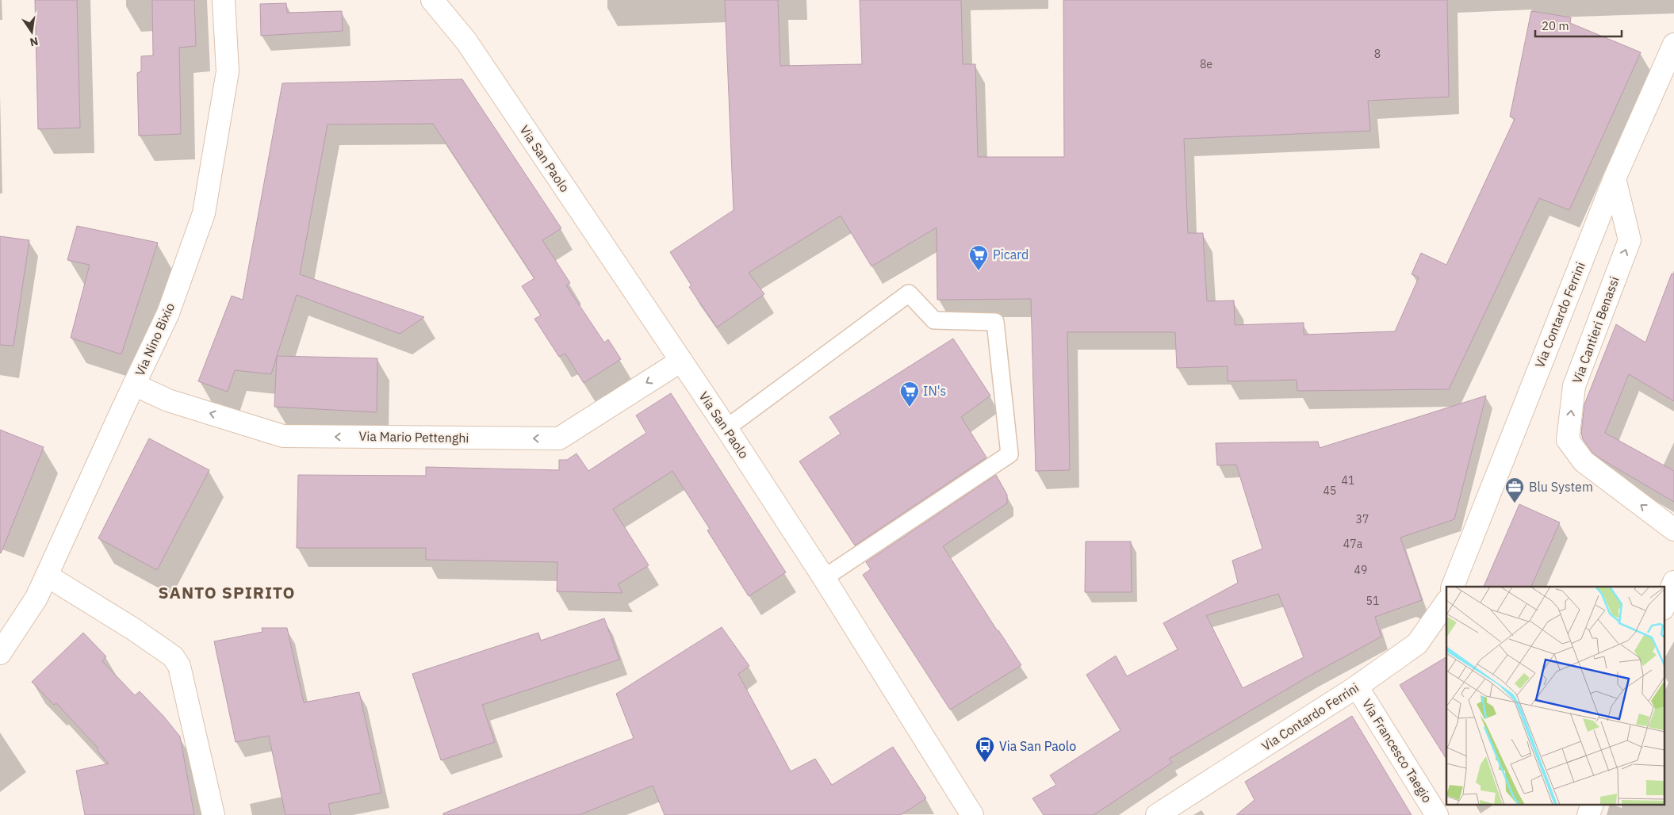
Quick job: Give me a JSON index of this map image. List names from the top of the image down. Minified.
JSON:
{"streets":{"street":["Via San Paolo","Via Contardo Ferrini","Via Cantieri Benassi","Via Nino Bixio","Via Mario Pettenghi","Via Francesco Taegio"]},"crossings":[["Via San Paolo","Via Mario Pettenghi"],["Via Contardo Ferrini","Via Cantieri Benassi"],["Via Contardo Ferrini","Via Francesco Taegio"],["Via Nino Bixio","Via Mario Pettenghi"]],"one_way":["Via Cantieri Benassi","Via Mario Pettenghi"],"districts":["SANTO SPIRITO"],"places":{"supermarket":["Picard","IN's"],"office":["Blu System"],"bus stop":["Via San Paolo"]},"house_numbers":["8","8e","41","45","37","47a","49","51"],"scale_bar":"20 m","north":"bottom"}
